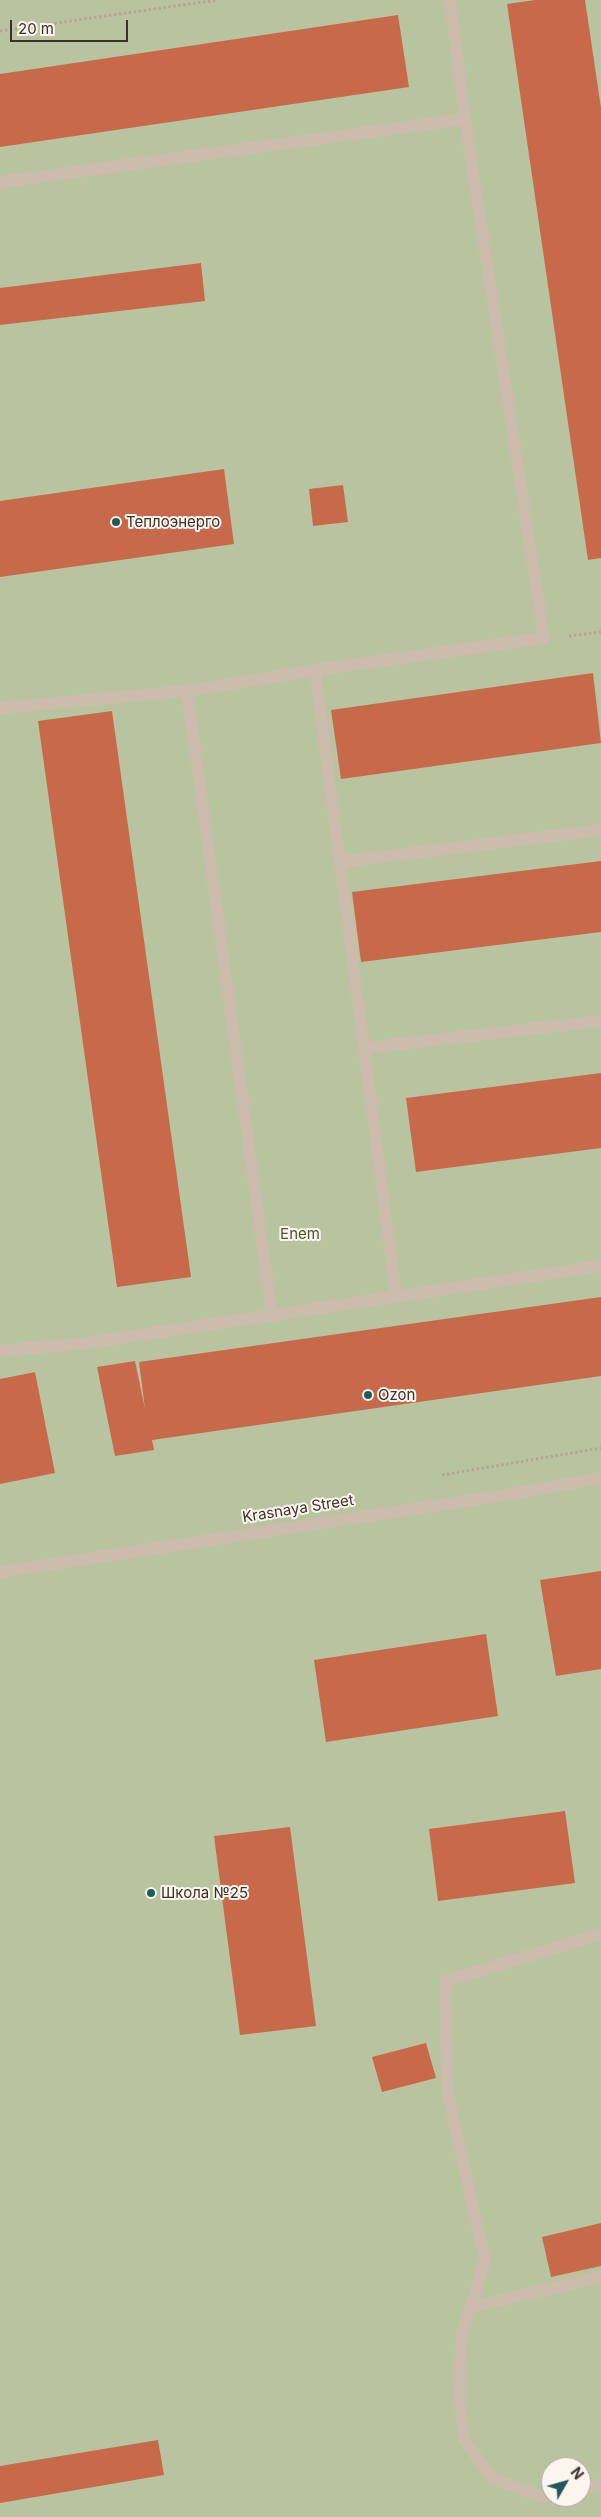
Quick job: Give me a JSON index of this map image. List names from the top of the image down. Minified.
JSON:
{"streets":{"street":["Krasnaya Street"]},"parks":["Enem"],"places":["Теплоэнерго","Ozon","Школа №25"],"scale_bar":"20 m","north":"top right"}
